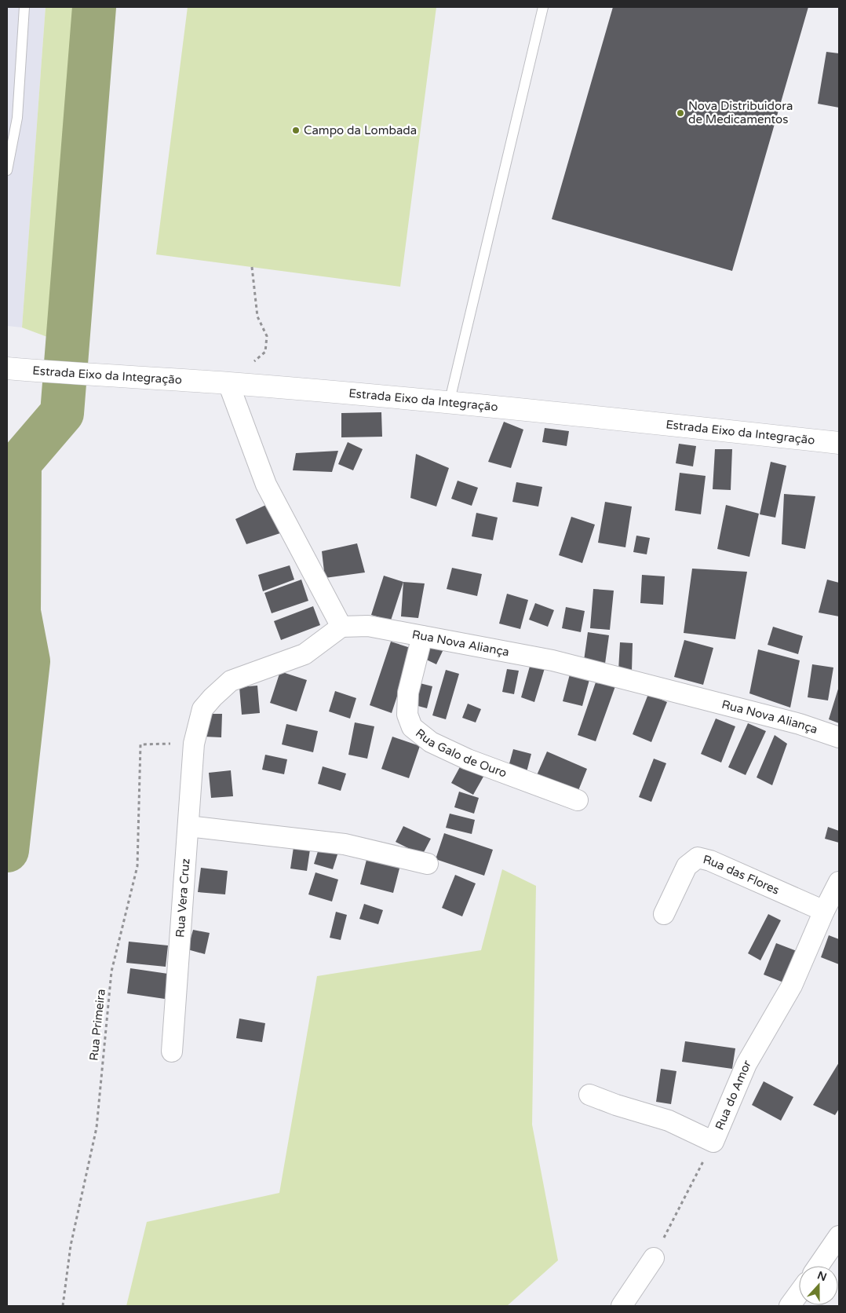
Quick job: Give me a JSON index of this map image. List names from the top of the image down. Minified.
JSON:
{"streets":{"main road":["Estrada Eixo da Integração"],"street":["Rua Nova Aliança","Rua Galo de Ouro","Rua das Flores","Rua Vera Cruz","Rua do Amor"],"path":["Rua Primeira"]},"crossings":[["Rua Nova Aliança","Rua Galo de Ouro"],["Rua Nova Aliança","Rua Vera Cruz"],["Rua das Flores","Rua do Amor"],["Rua Vera Cruz","Rua Primeira"]],"places":["Nova Distribuidora de Medicamentos","Campo da Lombada"],"north":"top"}
